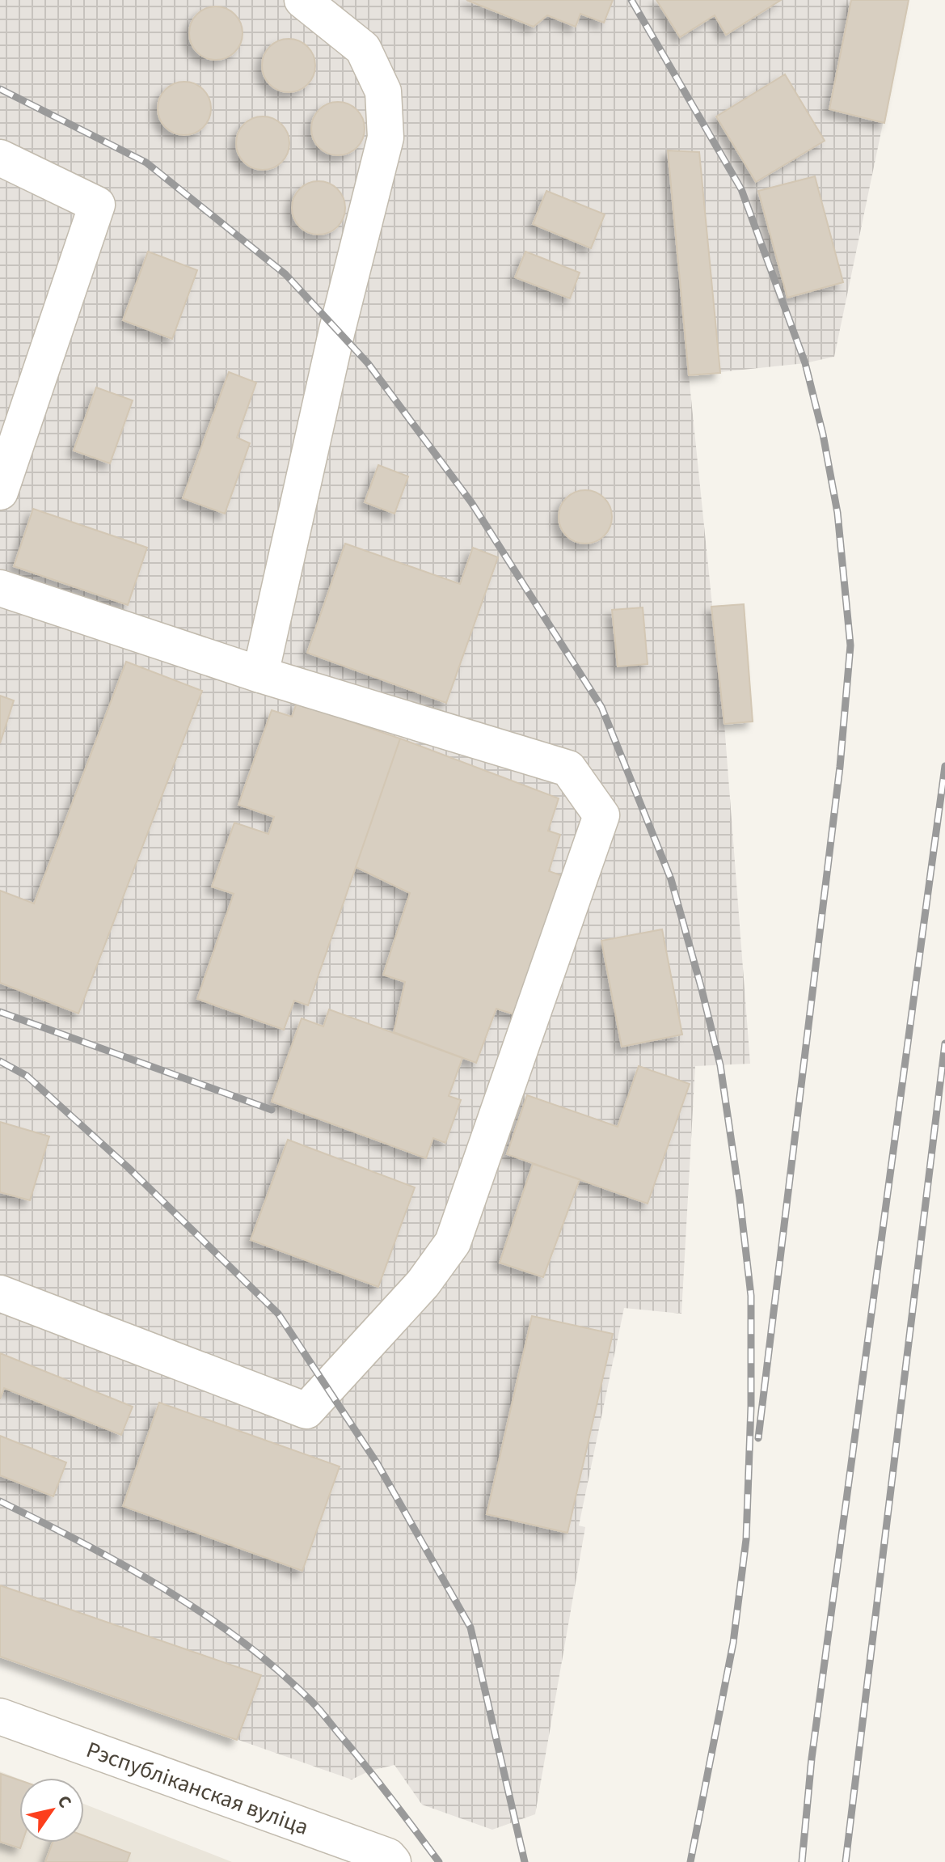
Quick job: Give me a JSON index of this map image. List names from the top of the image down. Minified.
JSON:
{"streets":{"street":["Рэспубліканская вуліца"]},"north":"top right"}
